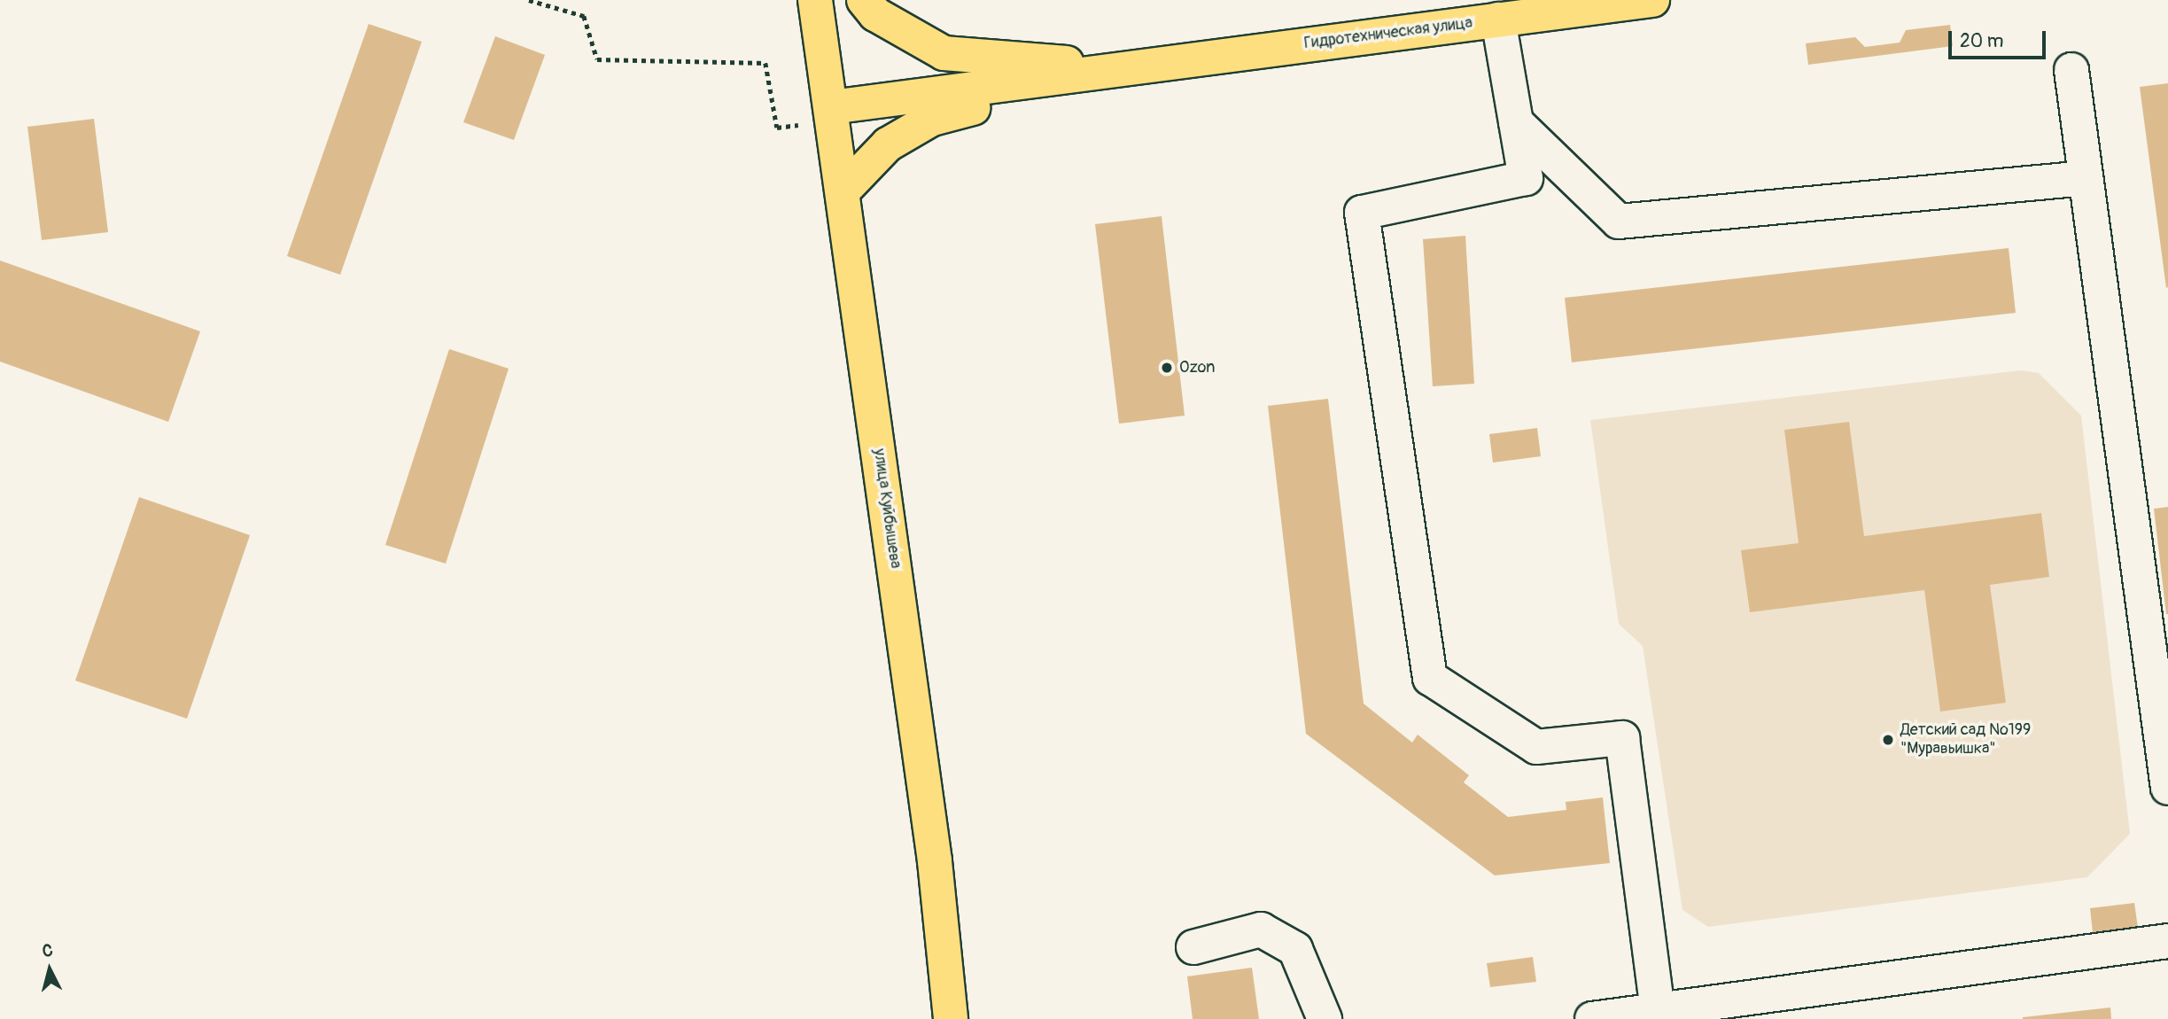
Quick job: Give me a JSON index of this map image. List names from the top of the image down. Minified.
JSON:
{"streets":{"main road":["Гидротехническая улица","улица Куйбышева"]},"places":["Ozon","Детский сад №199 \"Муравьишка\""],"scale_bar":"20 m","north":"top"}
